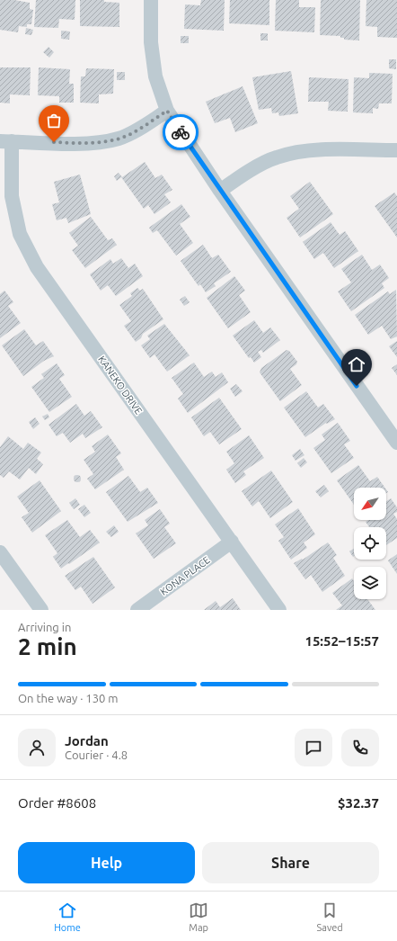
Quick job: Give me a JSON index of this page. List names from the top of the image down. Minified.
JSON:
{"streets":{"street":["KANEKO DRIVE","KONA PLACE"]},"crossings":[["KANEKO DRIVE","KONA PLACE"]],"north":"bottom left","page":{"heading":["2 min","Arriving in","15:52–15:57"],"panel":["Jordan","Courier · 4.8","Order #8608","$32.37"],"bar":"On the way · 130 m","buttons":["Help","Share"],"tabs":["Home","Map","Saved"]}}
